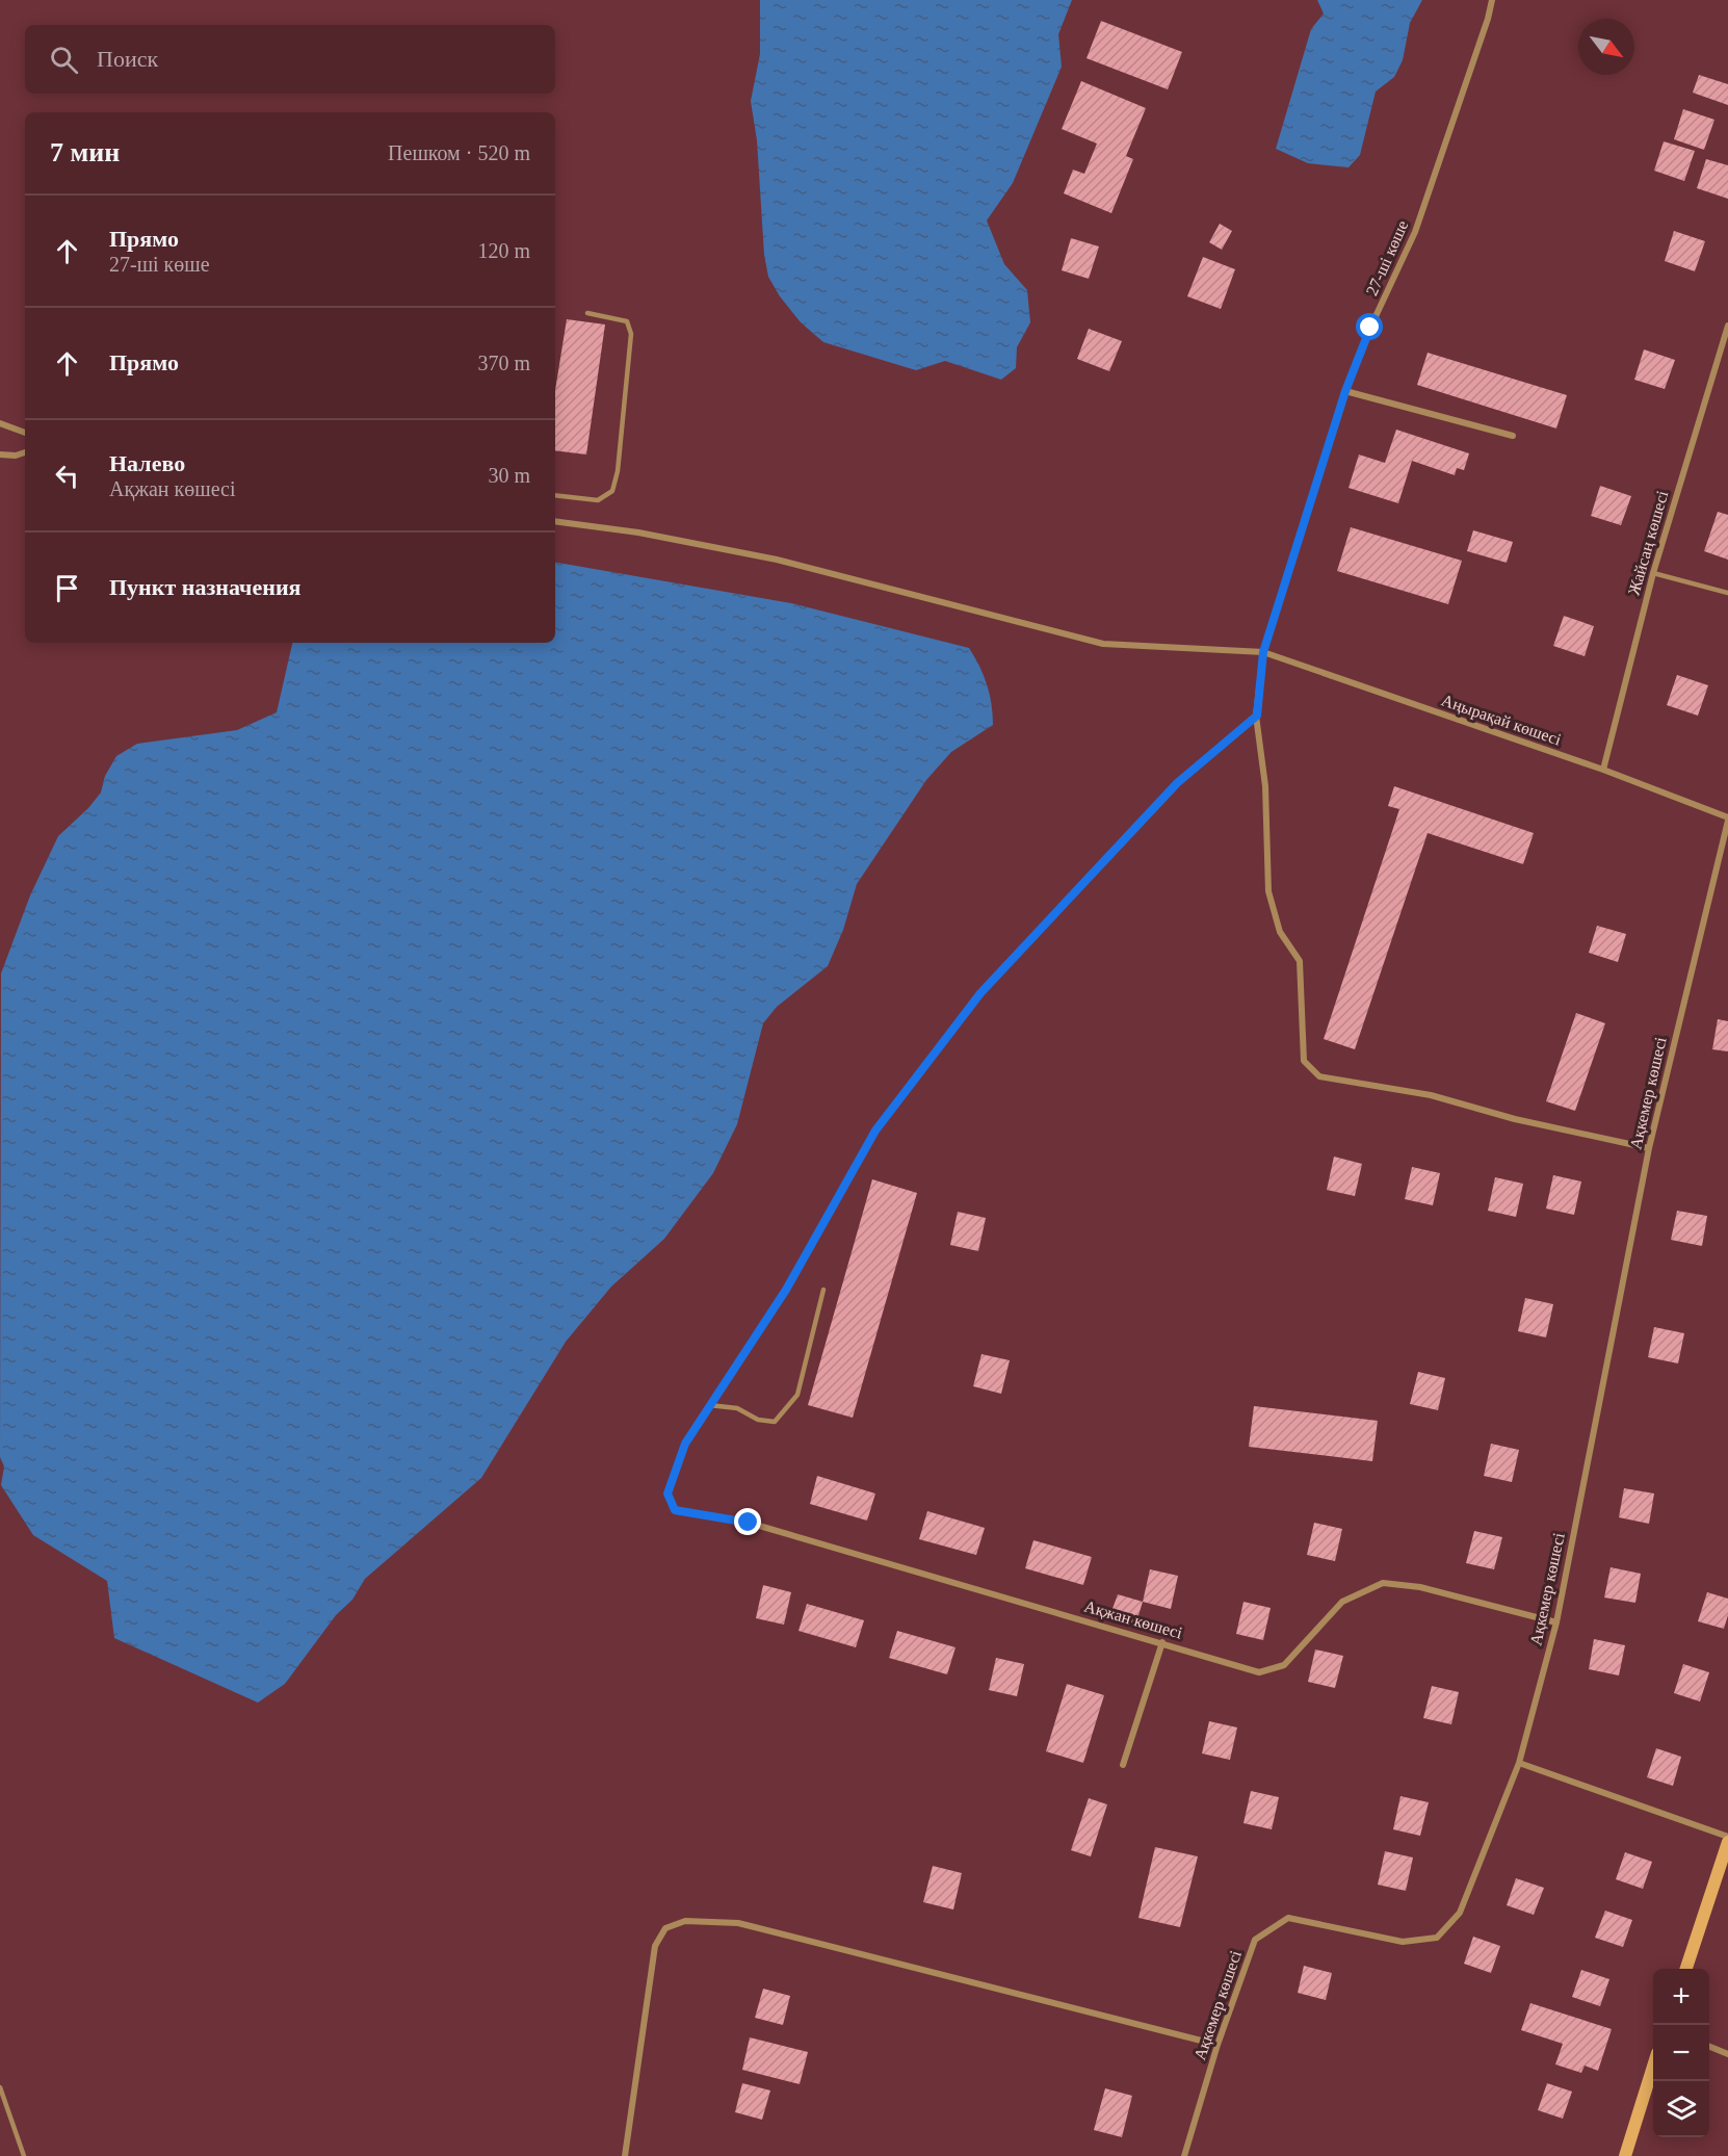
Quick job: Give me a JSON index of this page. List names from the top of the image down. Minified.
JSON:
{"streets":{"street":["27-ші көше","Жайсаң көшесі","Аңырақай көшесі","Ақкемер көшесі","Ақжан көшесі"]},"crossings":[["27-ші көше","Аңырақай көшесі"],["27-ші көше","Ақкемер көшесі"],["Жайсаң көшесі","Аңырақай көшесі"],["Аңырақай көшесі","Ақкемер көшесі"],["Ақкемер көшесі","Ақжан көшесі"]],"north":"bottom right","page":{"search":"Поиск","heading":["7 мин","Пешком · 520 m"],"list":[["Прямо","27-ші көше","120 m"],["Прямо","370 m"],["Налево","Ақжан көшесі","30 m"],"Пункт назначения"],"map_buttons":["+","−"]}}
